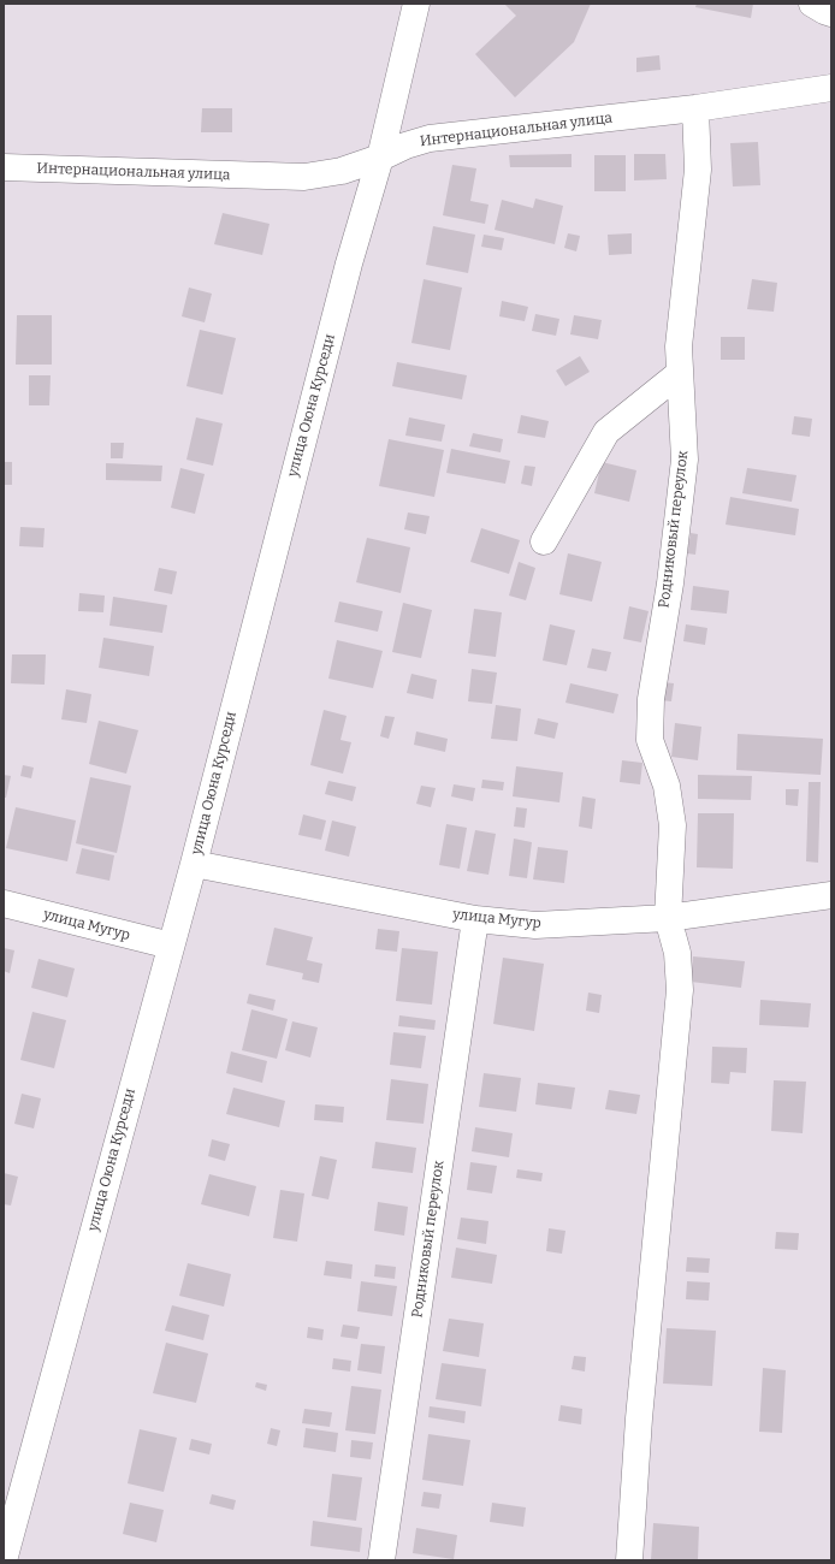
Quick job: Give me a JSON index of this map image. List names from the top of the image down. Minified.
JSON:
{"streets":{"street":["Интернациональная улица","улица Оюна Курседи","Родниковый переулок","улица Мугур"]},"crossings":[["Интернациональная улица","улица Оюна Курседи"],["Интернациональная улица","Родниковый переулок"],["улица Оюна Курседи","улица Мугур"],["Родниковый переулок","улица Мугур"]]}
